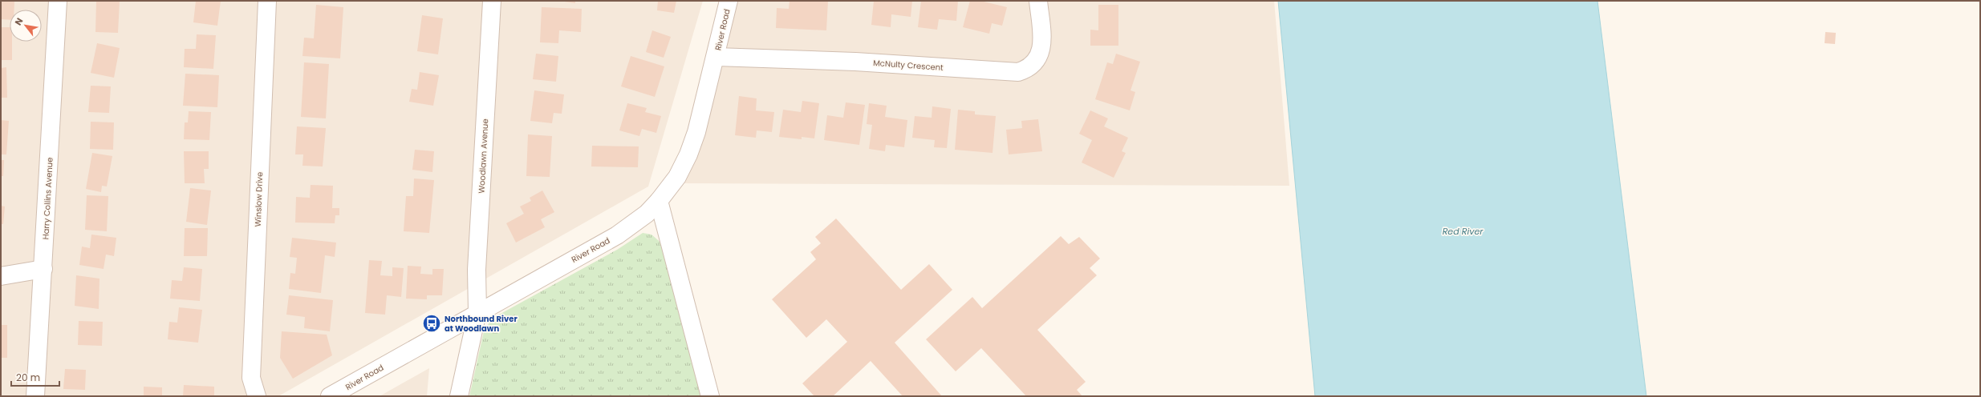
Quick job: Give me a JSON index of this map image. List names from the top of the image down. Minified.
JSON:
{"streets":{"street":["River Road","McNulty Crescent","Woodlawn Avenue","Harry Collins Avenue","Winslow Drive"]},"crossings":[["River Road","McNulty Crescent"],["River Road","Woodlawn Avenue"]],"water":["Red River"],"places":{"bus stop":["Northbound River at Woodlawn"]},"scale_bar":"20 m","north":"top left"}
